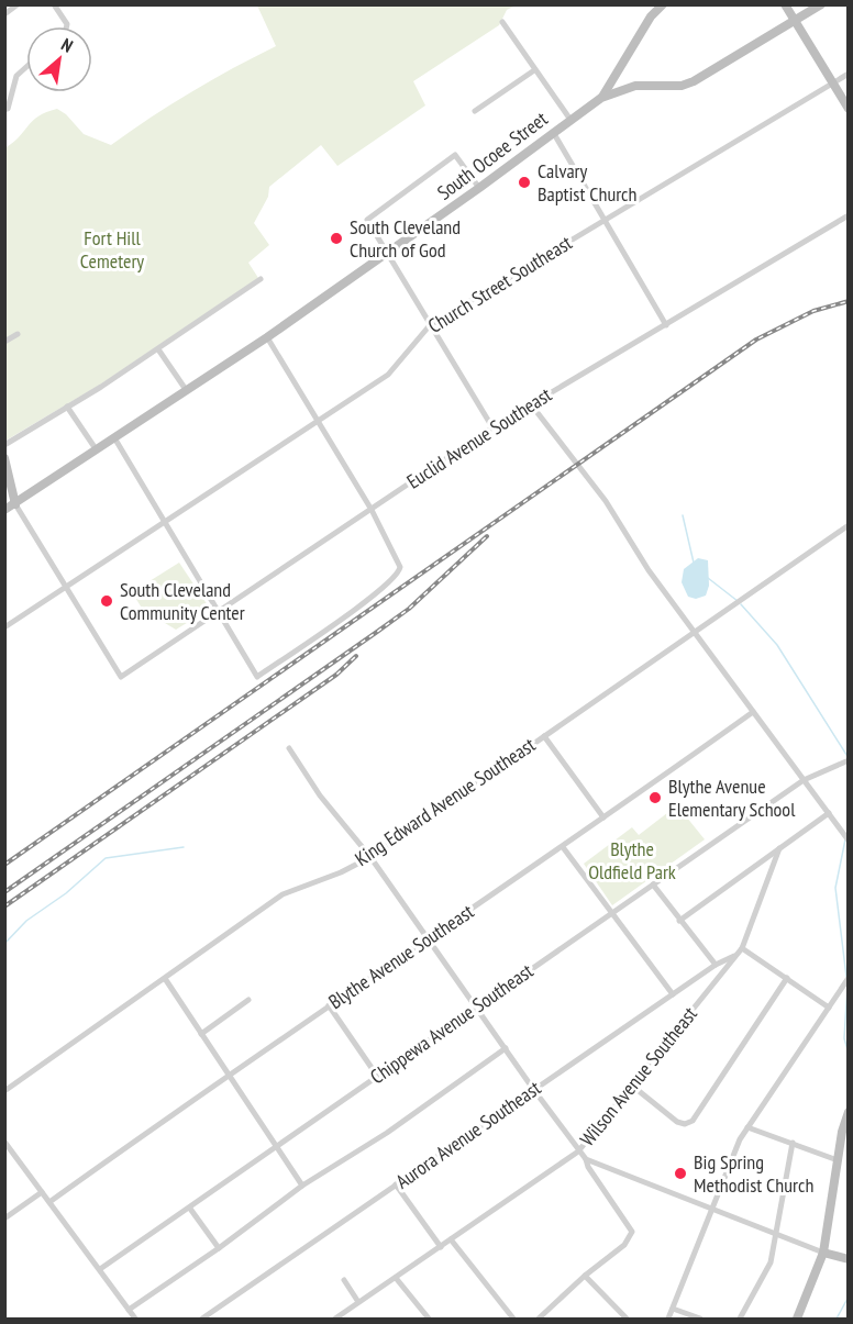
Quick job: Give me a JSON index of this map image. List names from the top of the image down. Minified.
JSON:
{"streets":{"street":["South Ocoee Street","Church Street Southeast","Euclid Avenue Southeast","King Edward Avenue Southeast","Blythe Avenue Southeast","Chippewa Avenue Southeast","Wilson Avenue Southeast","Aurora Avenue Southeast"]},"crossings":[["Church Street Southeast","Euclid Avenue Southeast"],["Wilson Avenue Southeast","Aurora Avenue Southeast"]],"parks":["Fort Hill Cemetery","Blythe Oldfield Park"],"places":["Calvary Baptist Church","South Cleveland Church of God","South Cleveland Community Center","Blythe Avenue Elementary School","Big Spring Methodist Church"],"north":"top right"}
